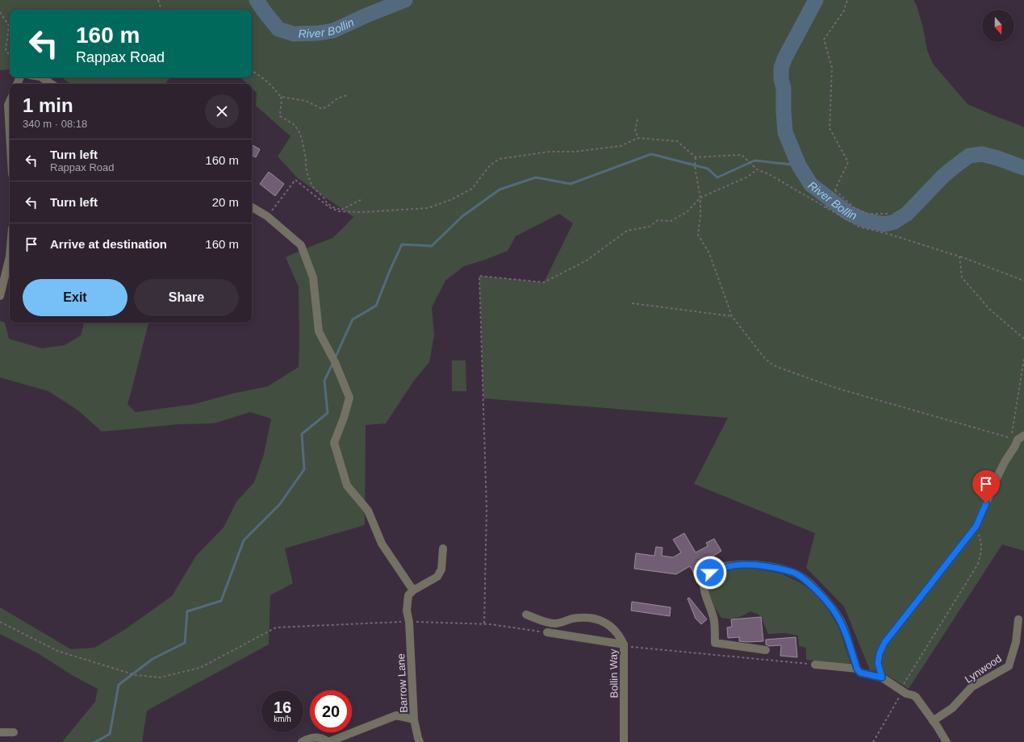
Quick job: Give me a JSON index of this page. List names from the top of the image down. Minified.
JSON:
{"streets":{"street":["Lynwood","Bollin Way","Barrow Lane"]},"water":["River Bollin"],"north":"bottom","page":{"turn":["160 m","Rappax Road"],"heading":["1 min","340 m · 08:18"],"list":[{"name":"Turn left","note":"Rappax Road","value":"160 m"},{"name":"Turn left","value":"20 m"},{"name":"Arrive at destination","value":"160 m"}],"buttons":["Exit","Share"],"speed":"16 km/h","limit":"20"}}
